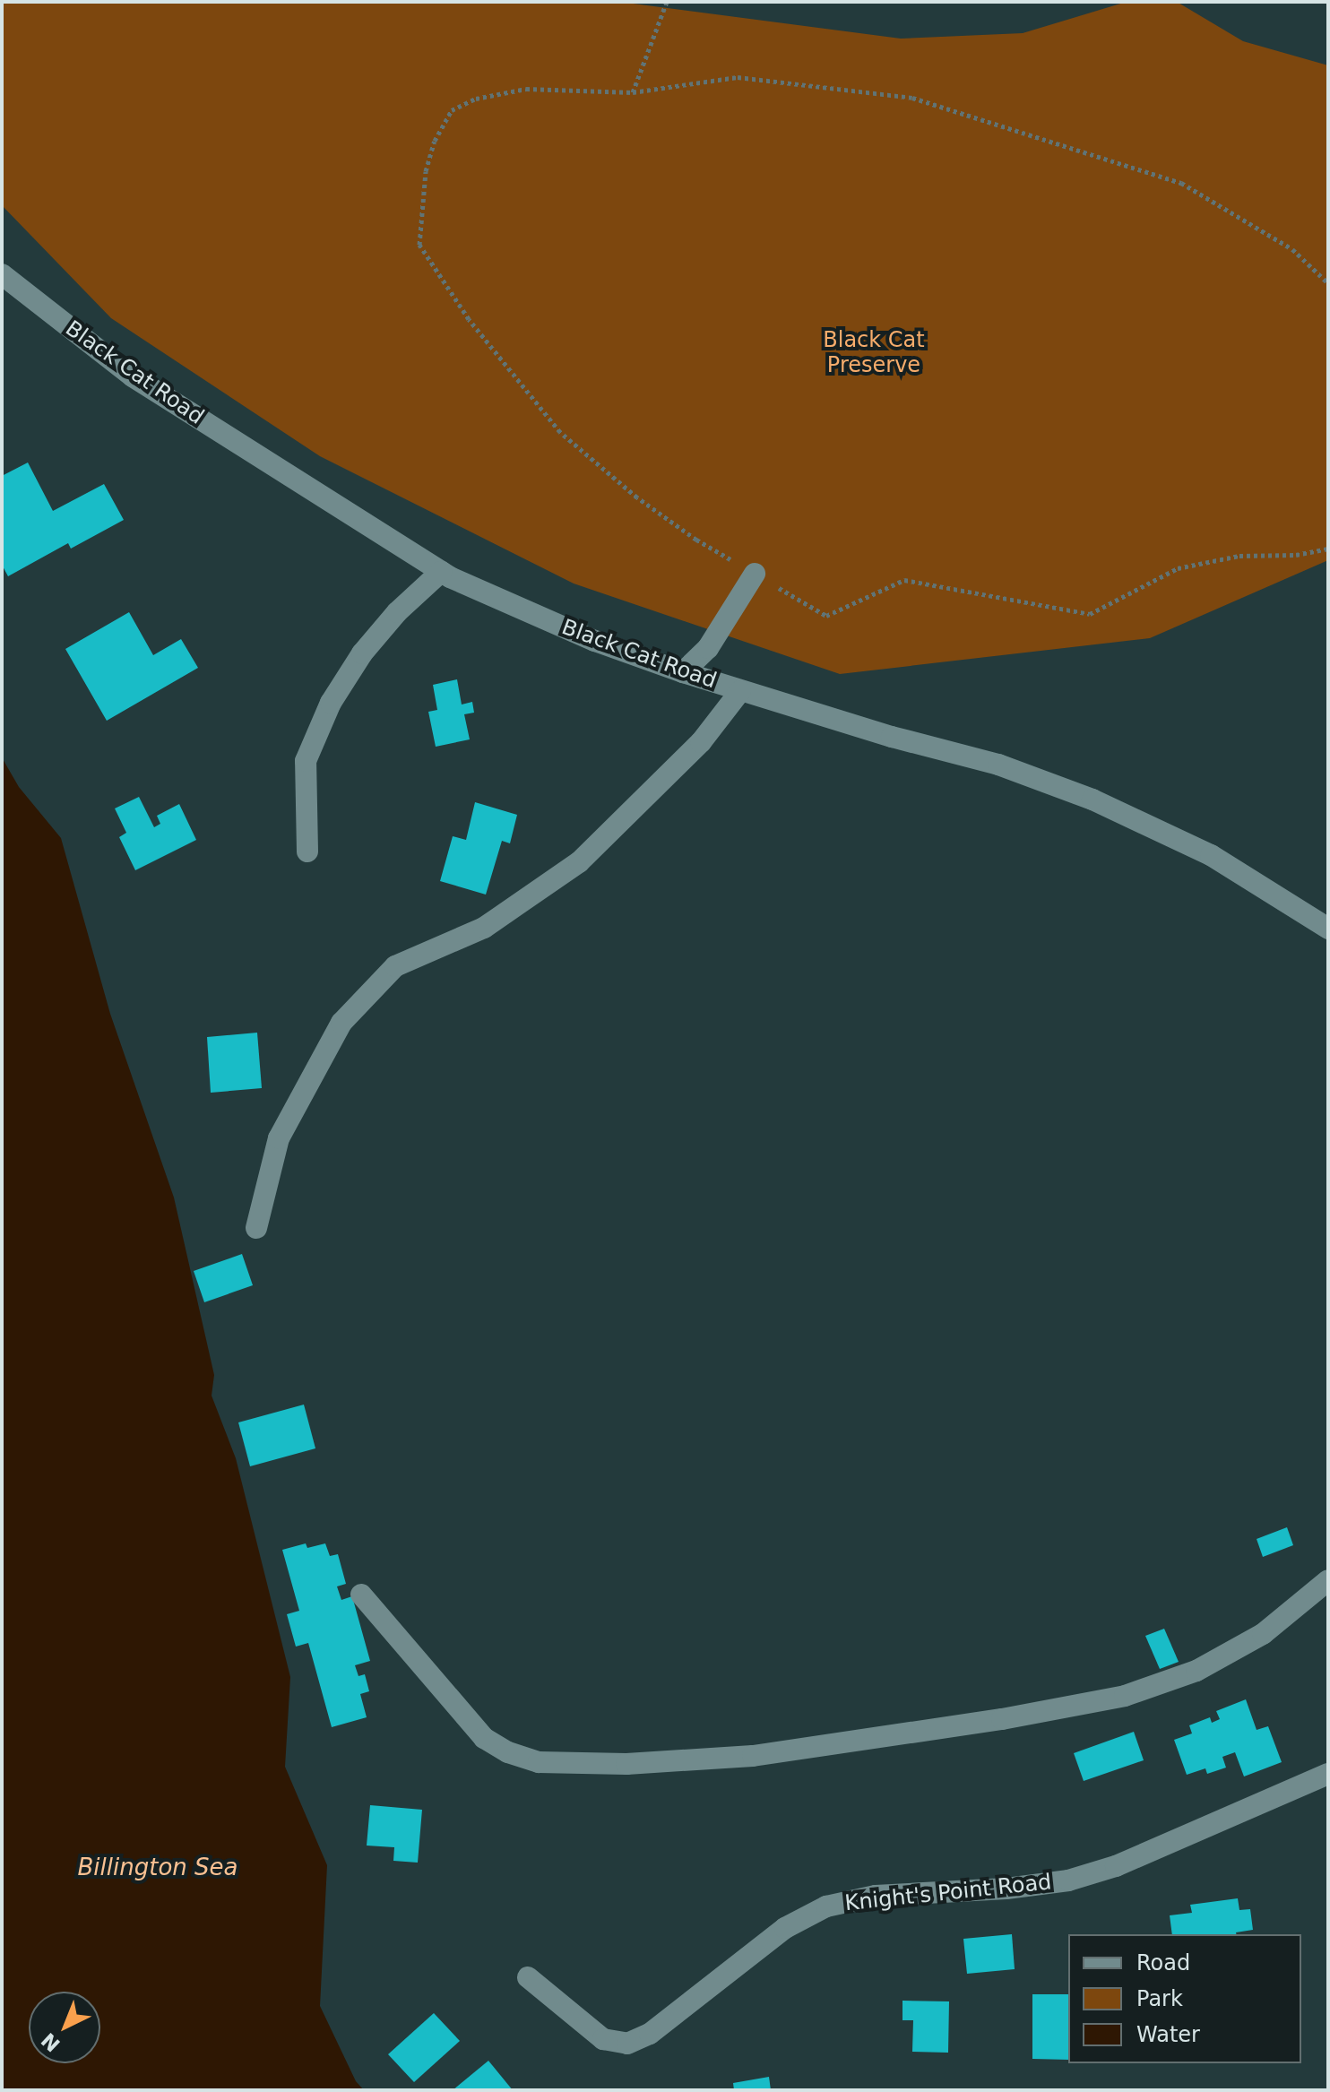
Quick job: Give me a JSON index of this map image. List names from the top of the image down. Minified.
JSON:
{"streets":{"street":["Black Cat Road","Knight's Point Road"]},"water":["Billington Sea"],"parks":["Black Cat Preserve"],"legend":["Road","Park","Water"],"north":"bottom left"}
